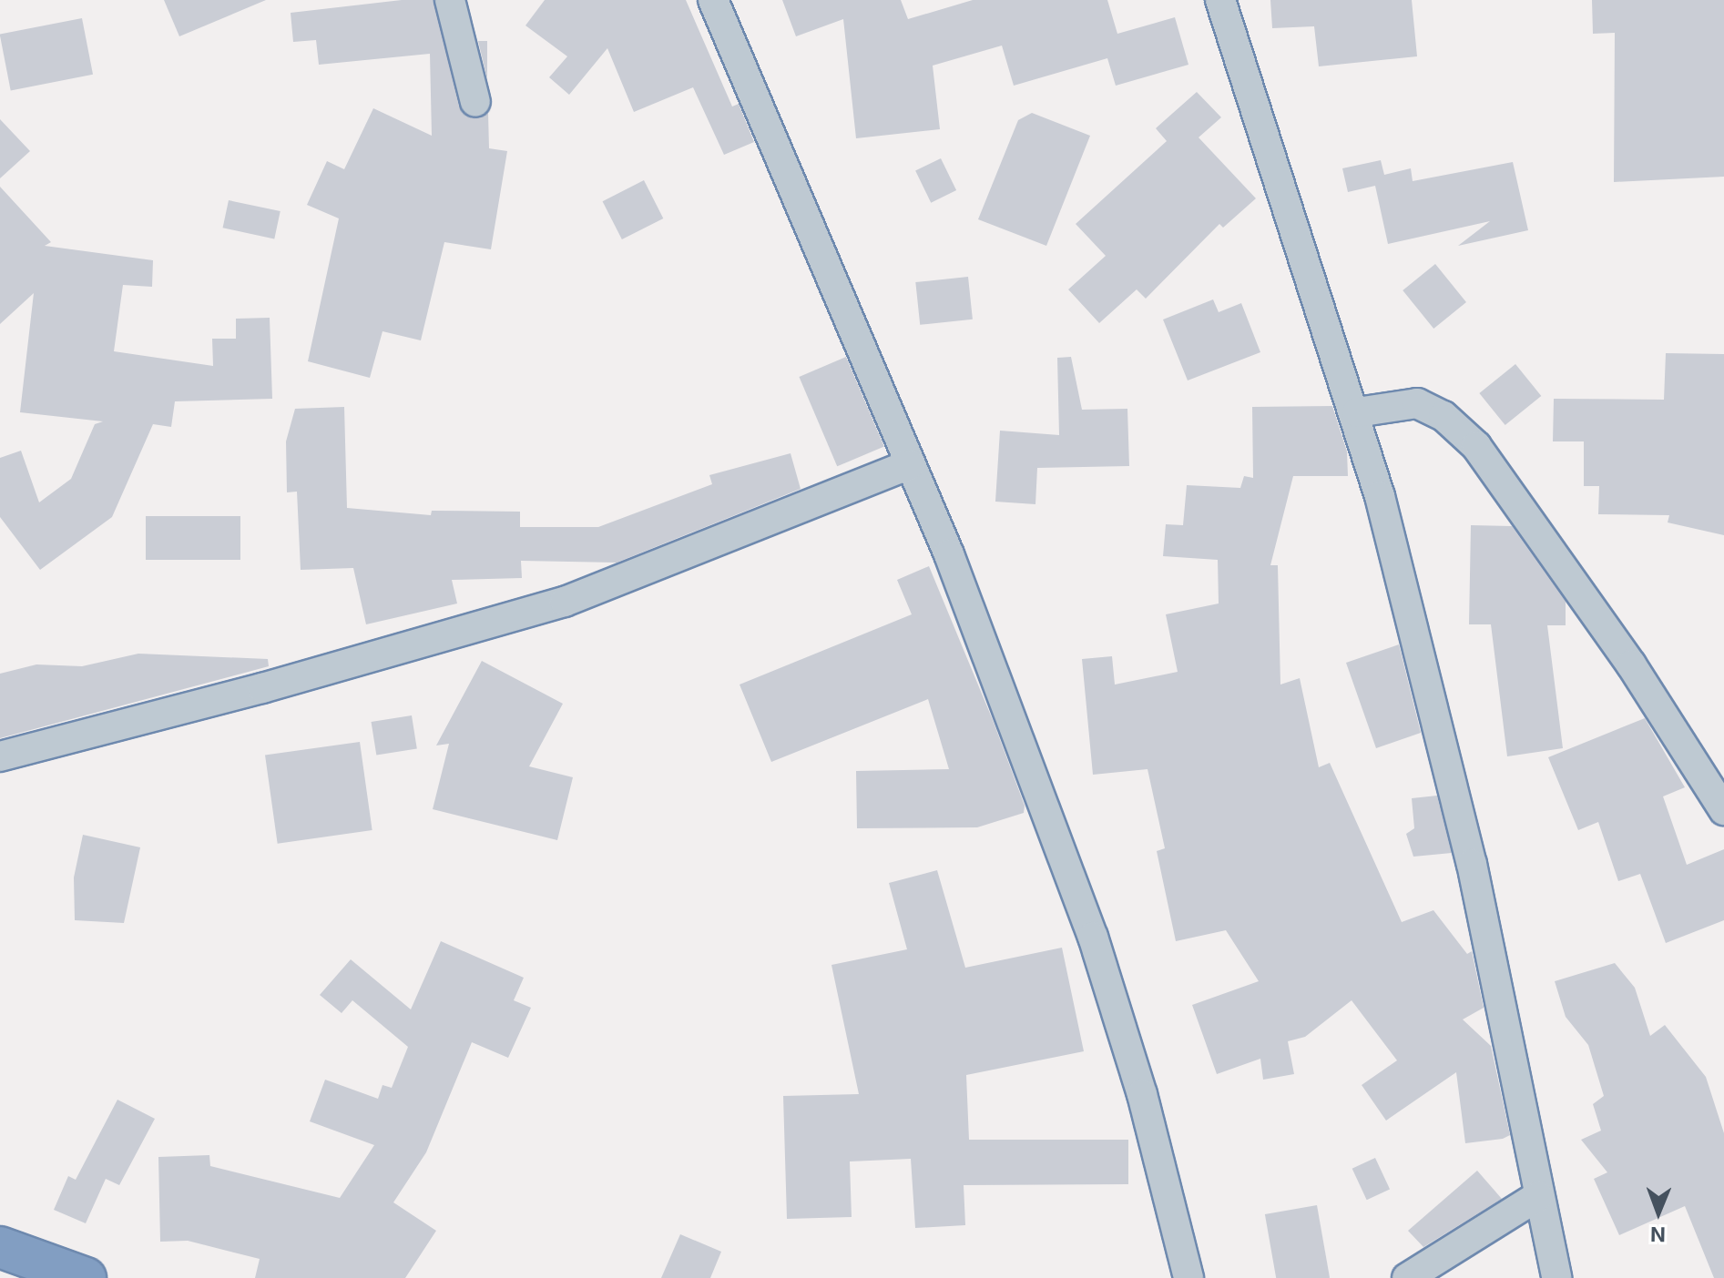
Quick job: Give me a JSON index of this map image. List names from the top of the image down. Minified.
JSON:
{"north":"bottom"}
